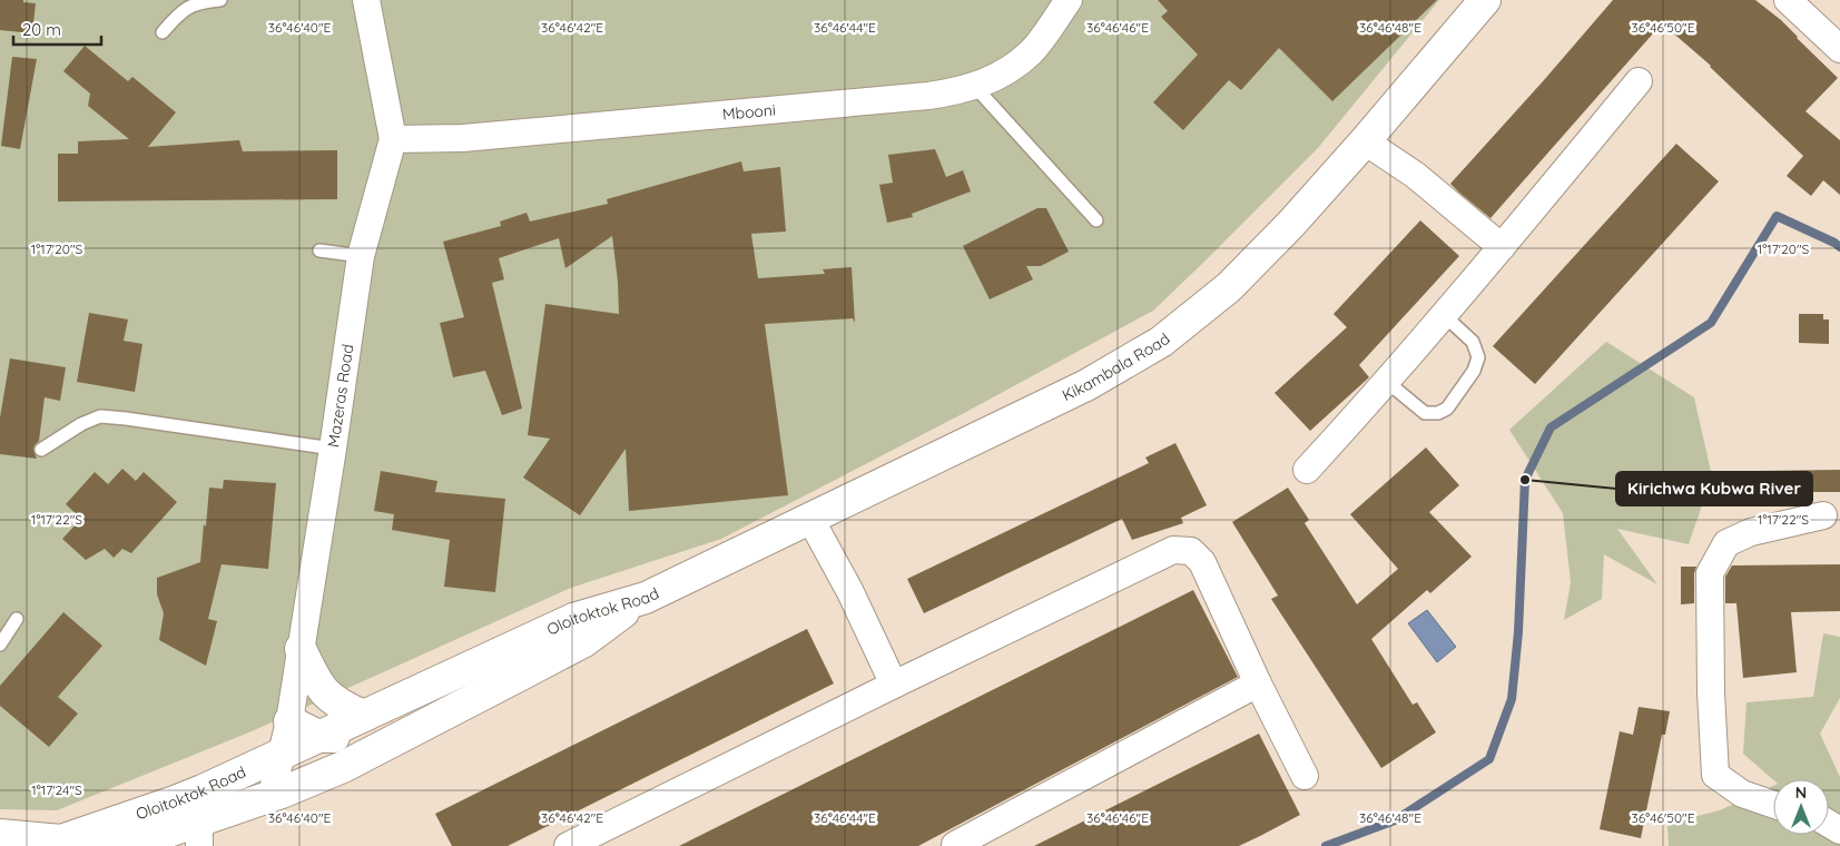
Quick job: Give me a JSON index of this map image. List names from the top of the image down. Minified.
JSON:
{"streets":{"main road":["Kikambala Road","Oloitoktok Road"],"street":["Mbooni","Mazeras Road"]},"crossings":[["Mbooni","Mazeras Road"],["Kikambala Road","Oloitoktok Road"],["Mazeras Road","Oloitoktok Road"]],"places":["Kirichwa Kubwa River"],"scale_bar":"20 m","north":"top","coordinates":["36°46'40\"E","36°46'42\"E","36°46'44\"E","36°46'46\"E","36°46'48\"E","36°46'50\"E","1°17'20\"S","1°17'22\"S","1°17'24\"S"]}
